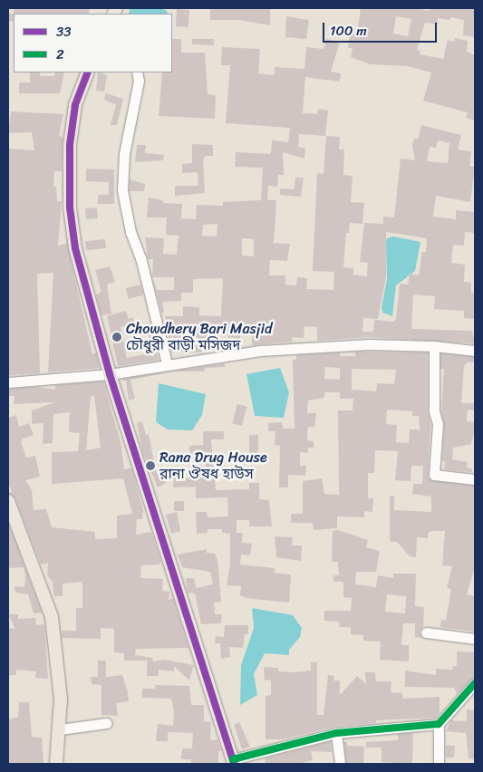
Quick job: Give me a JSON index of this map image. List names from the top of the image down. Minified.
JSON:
{"places":["Chowdhery Bari Masjid চৌধুরী বাড়ী মসিজদ","Rana Drug House রানা ঔষধ হাউস"],"lines":["transit line 33","transit line 2"],"legend":["33","2"],"scale_bar":"100 m"}
